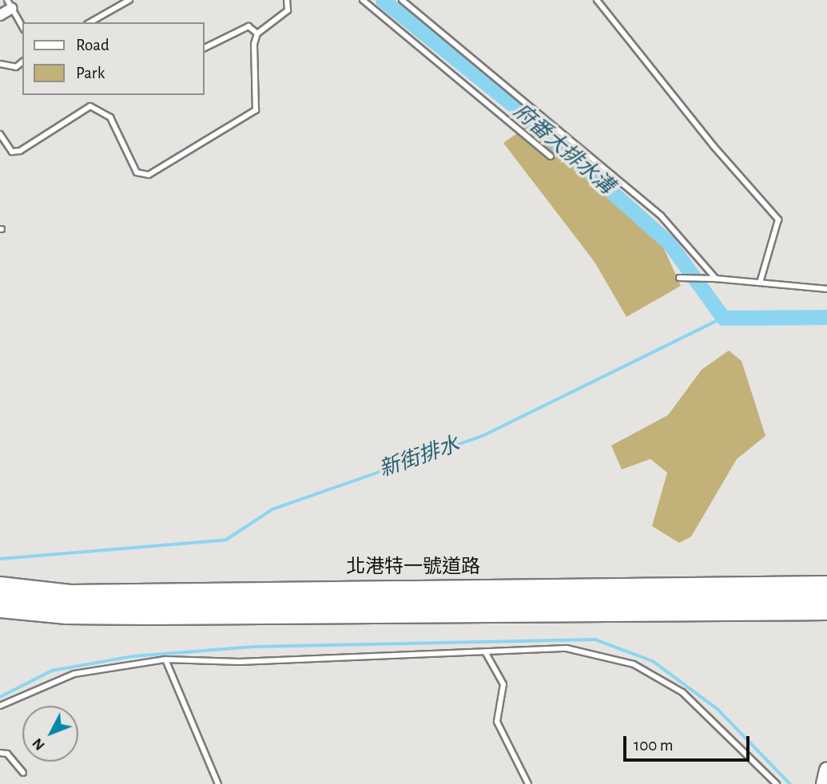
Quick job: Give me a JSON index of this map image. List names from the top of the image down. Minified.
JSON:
{"streets":{"street":["北港特一號道路"]},"water":["府番大排水溝","新街排水"],"legend":["Road","Park"],"scale_bar":"100 m","north":"bottom left"}
